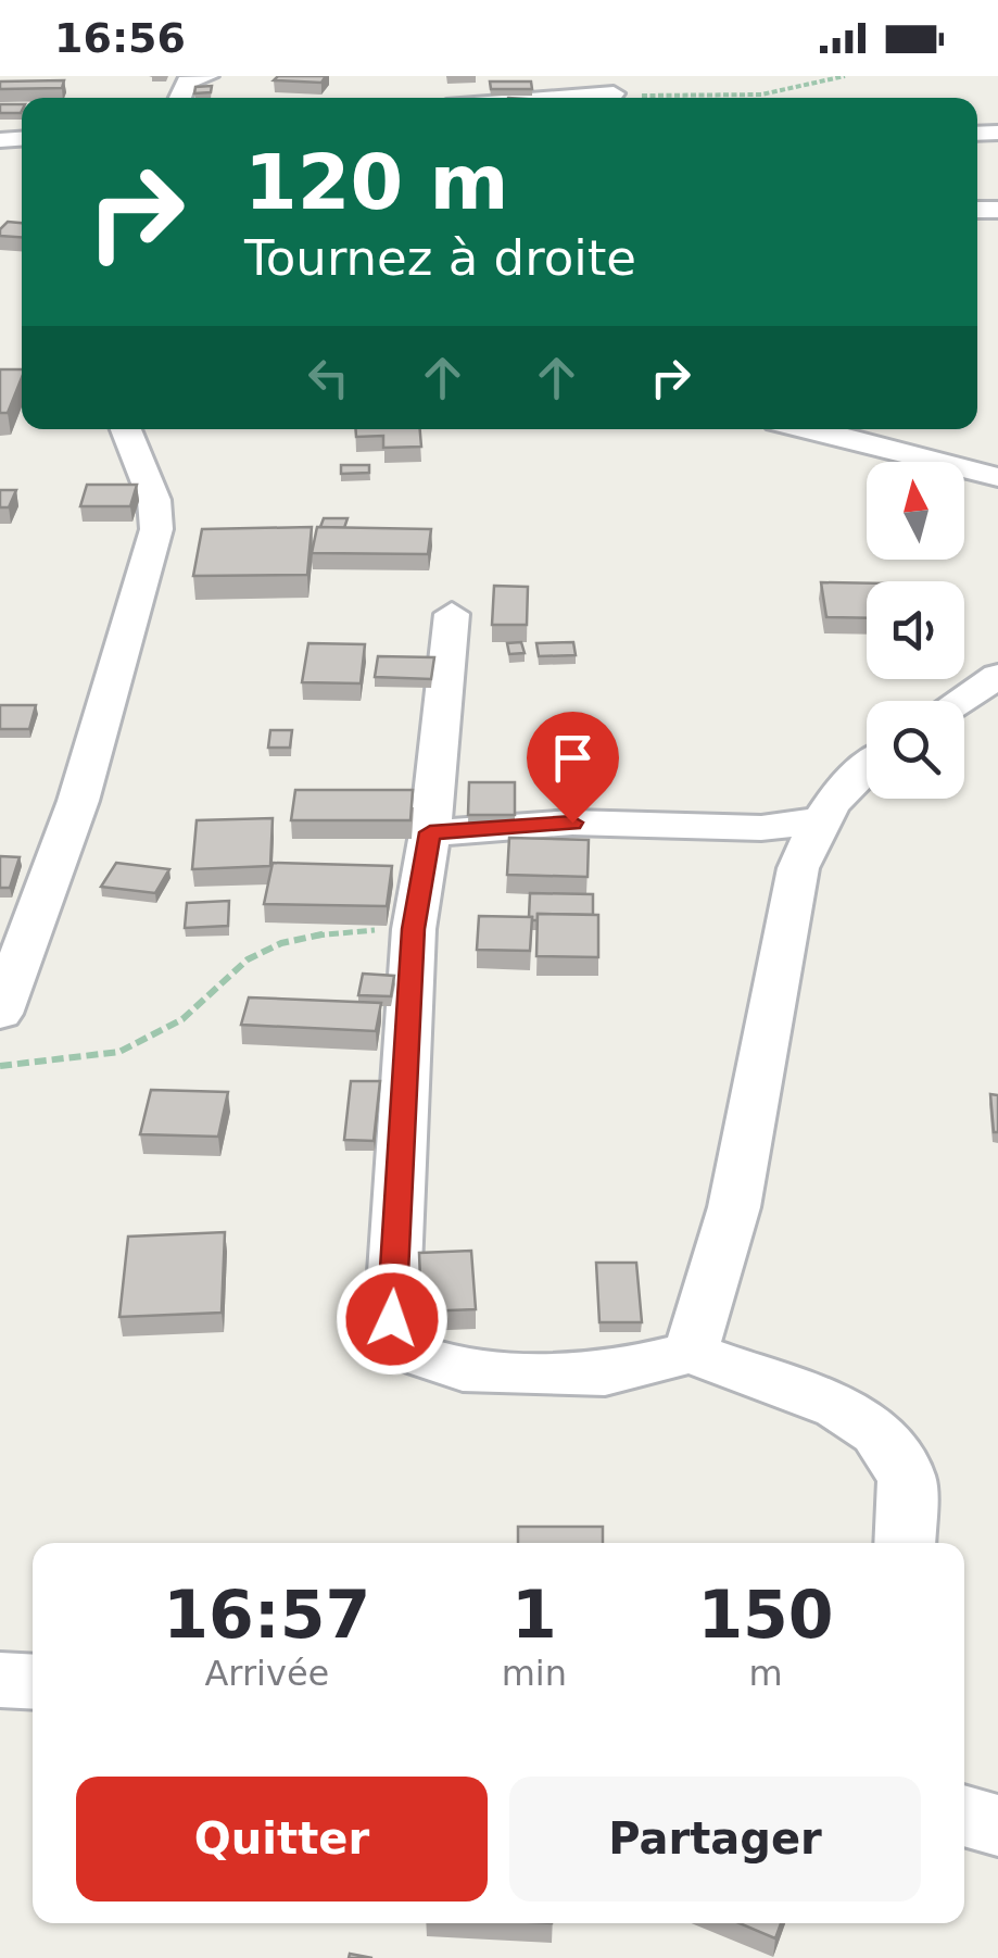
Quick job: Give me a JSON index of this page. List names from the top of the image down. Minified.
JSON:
{"north":"top","page":{"status":"16:56","turn":["120 m","Tournez à droite"],"eta":["16:57","Arrivée","1","min","150","m"],"buttons":["Quitter","Partager"]}}
